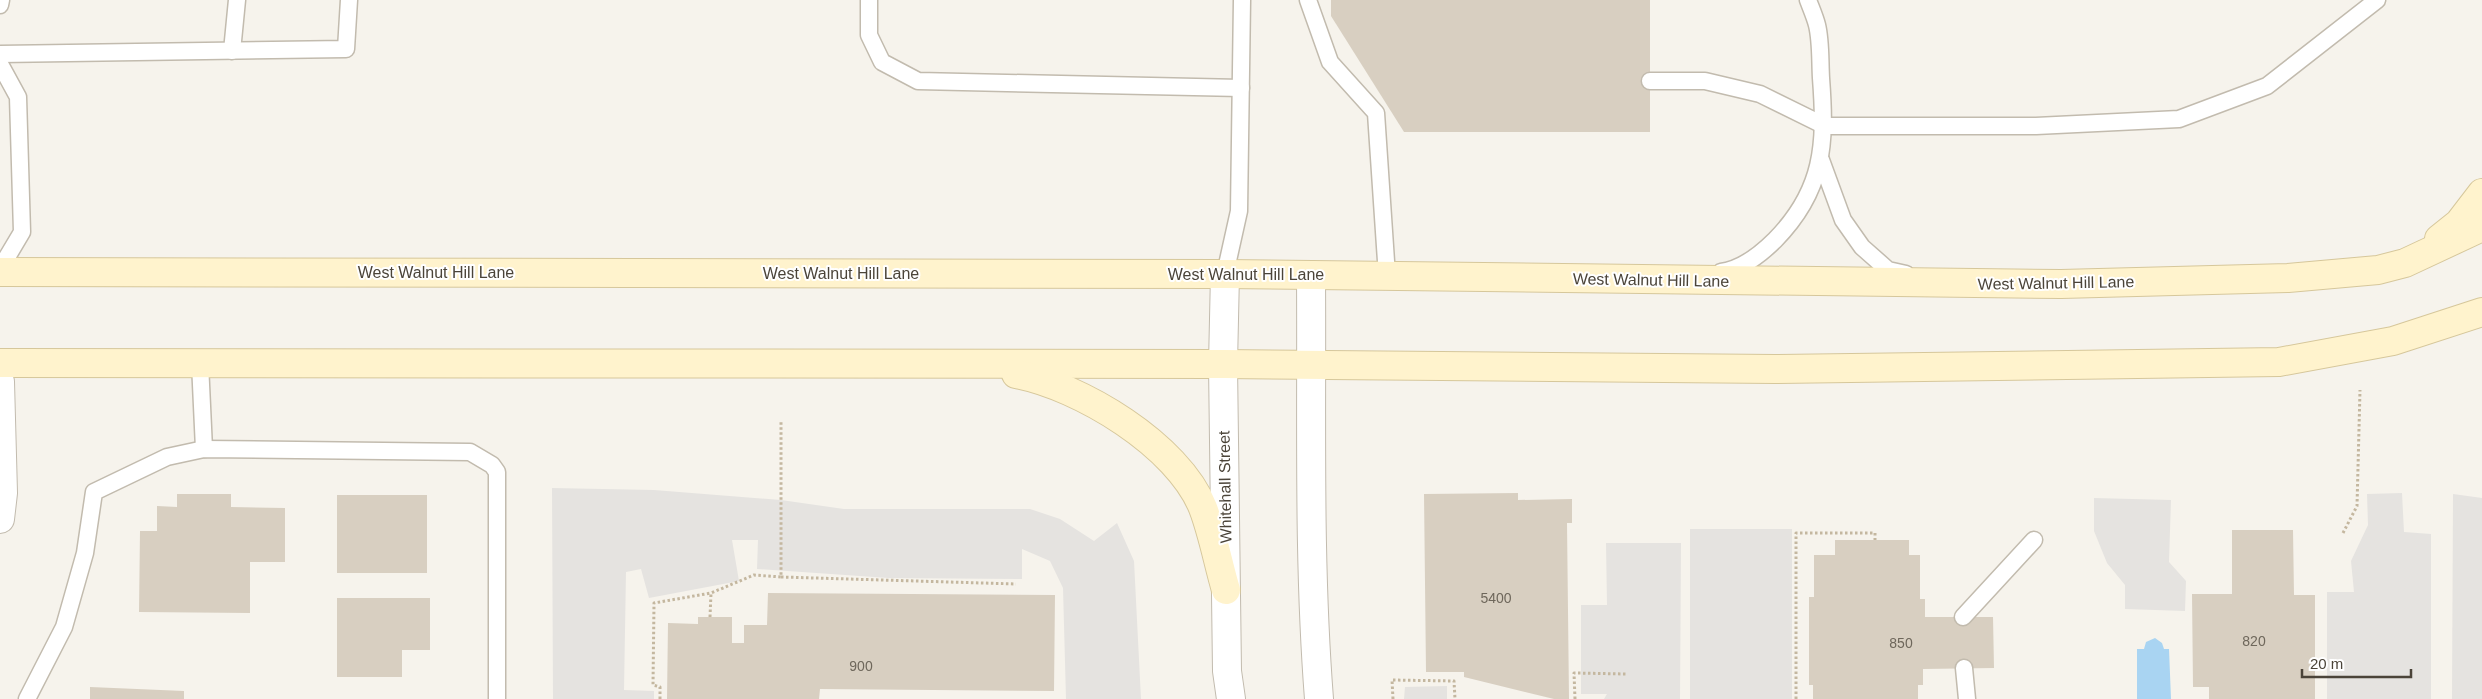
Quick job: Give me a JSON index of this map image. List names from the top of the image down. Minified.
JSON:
{"streets":{"main road":["West Walnut Hill Lane"],"street":["Whitehall Street"]},"crossings":[["West Walnut Hill Lane","Whitehall Street"]],"house_numbers":["5400","820","850","900"],"scale_bar":"20 m"}
